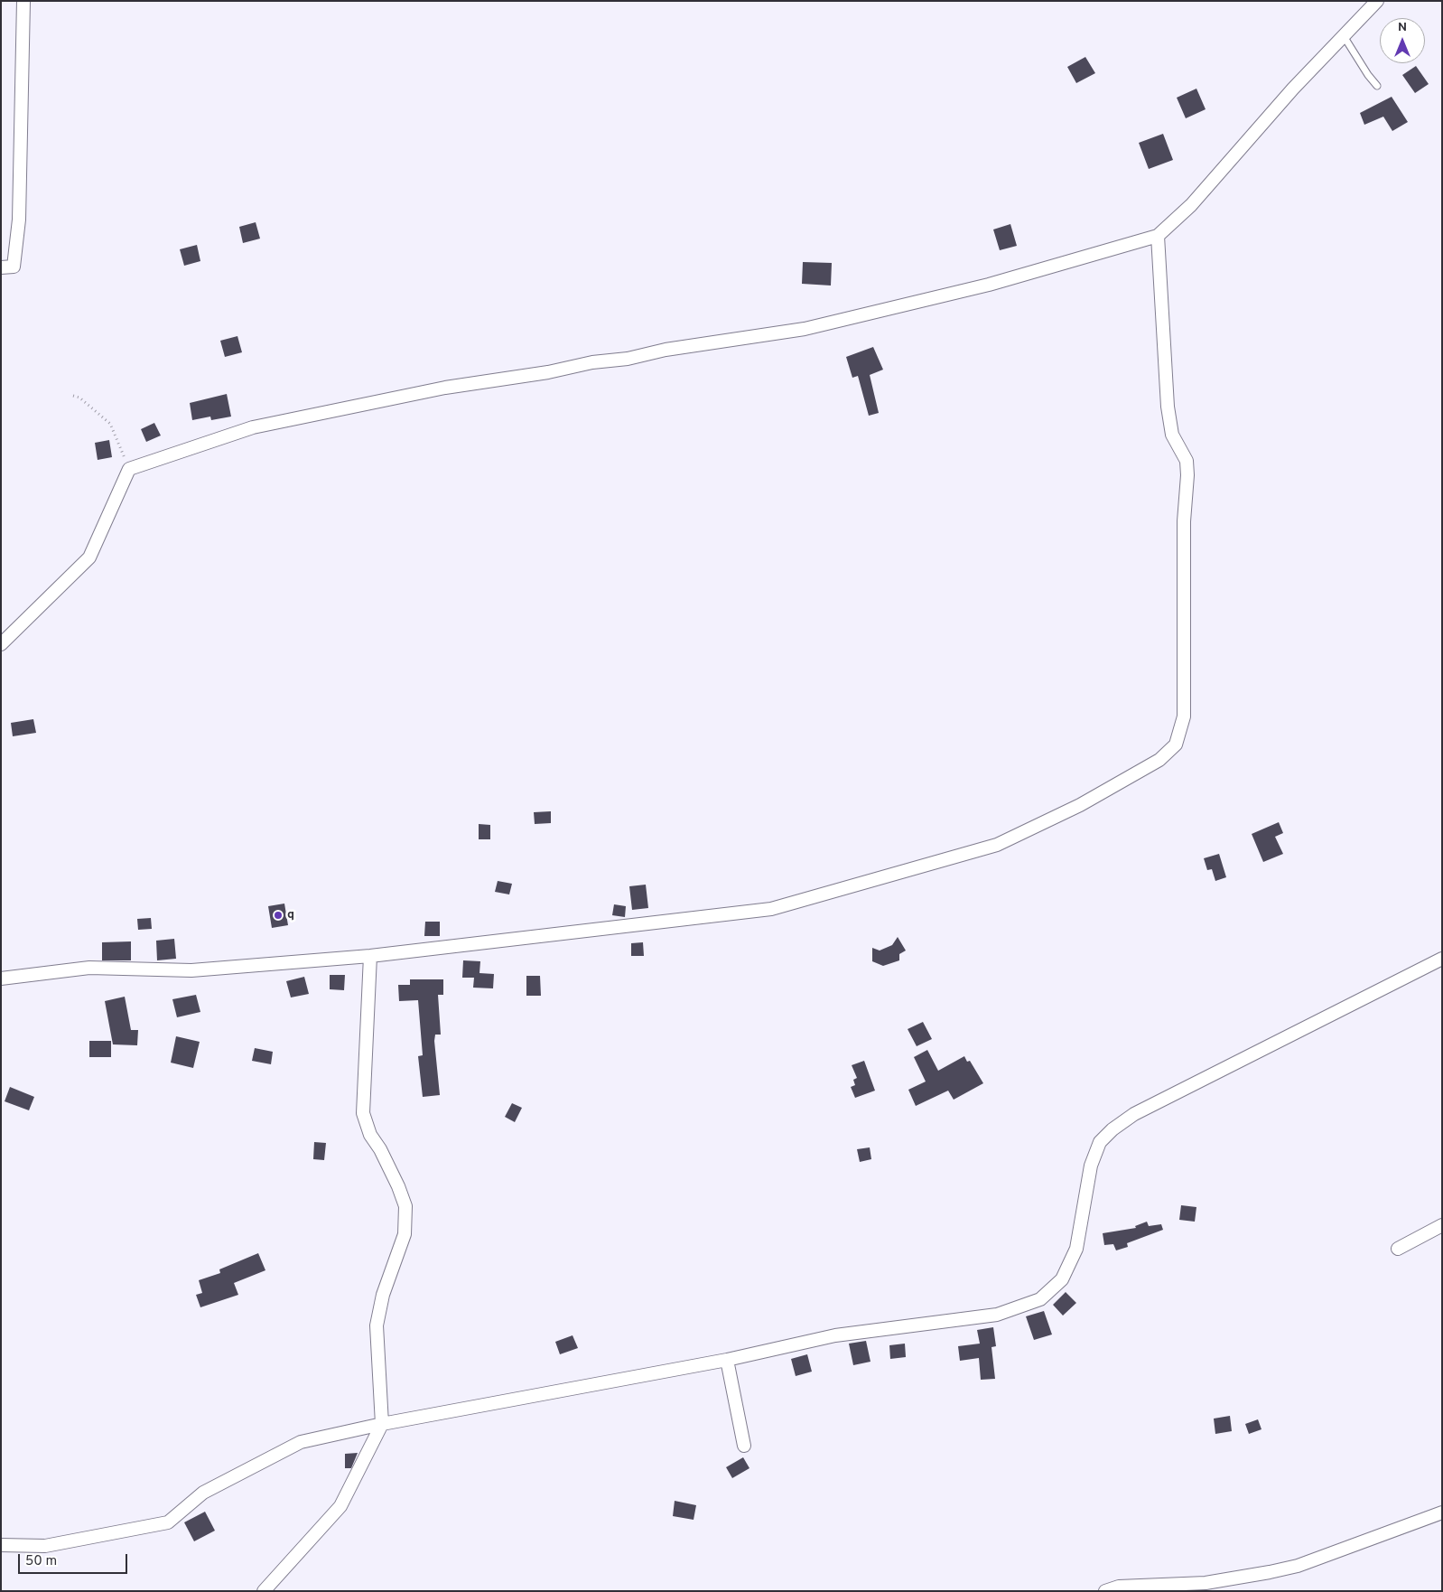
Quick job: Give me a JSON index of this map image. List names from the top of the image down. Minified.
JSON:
{"places":["q"],"scale_bar":"50 m","north":"top"}
